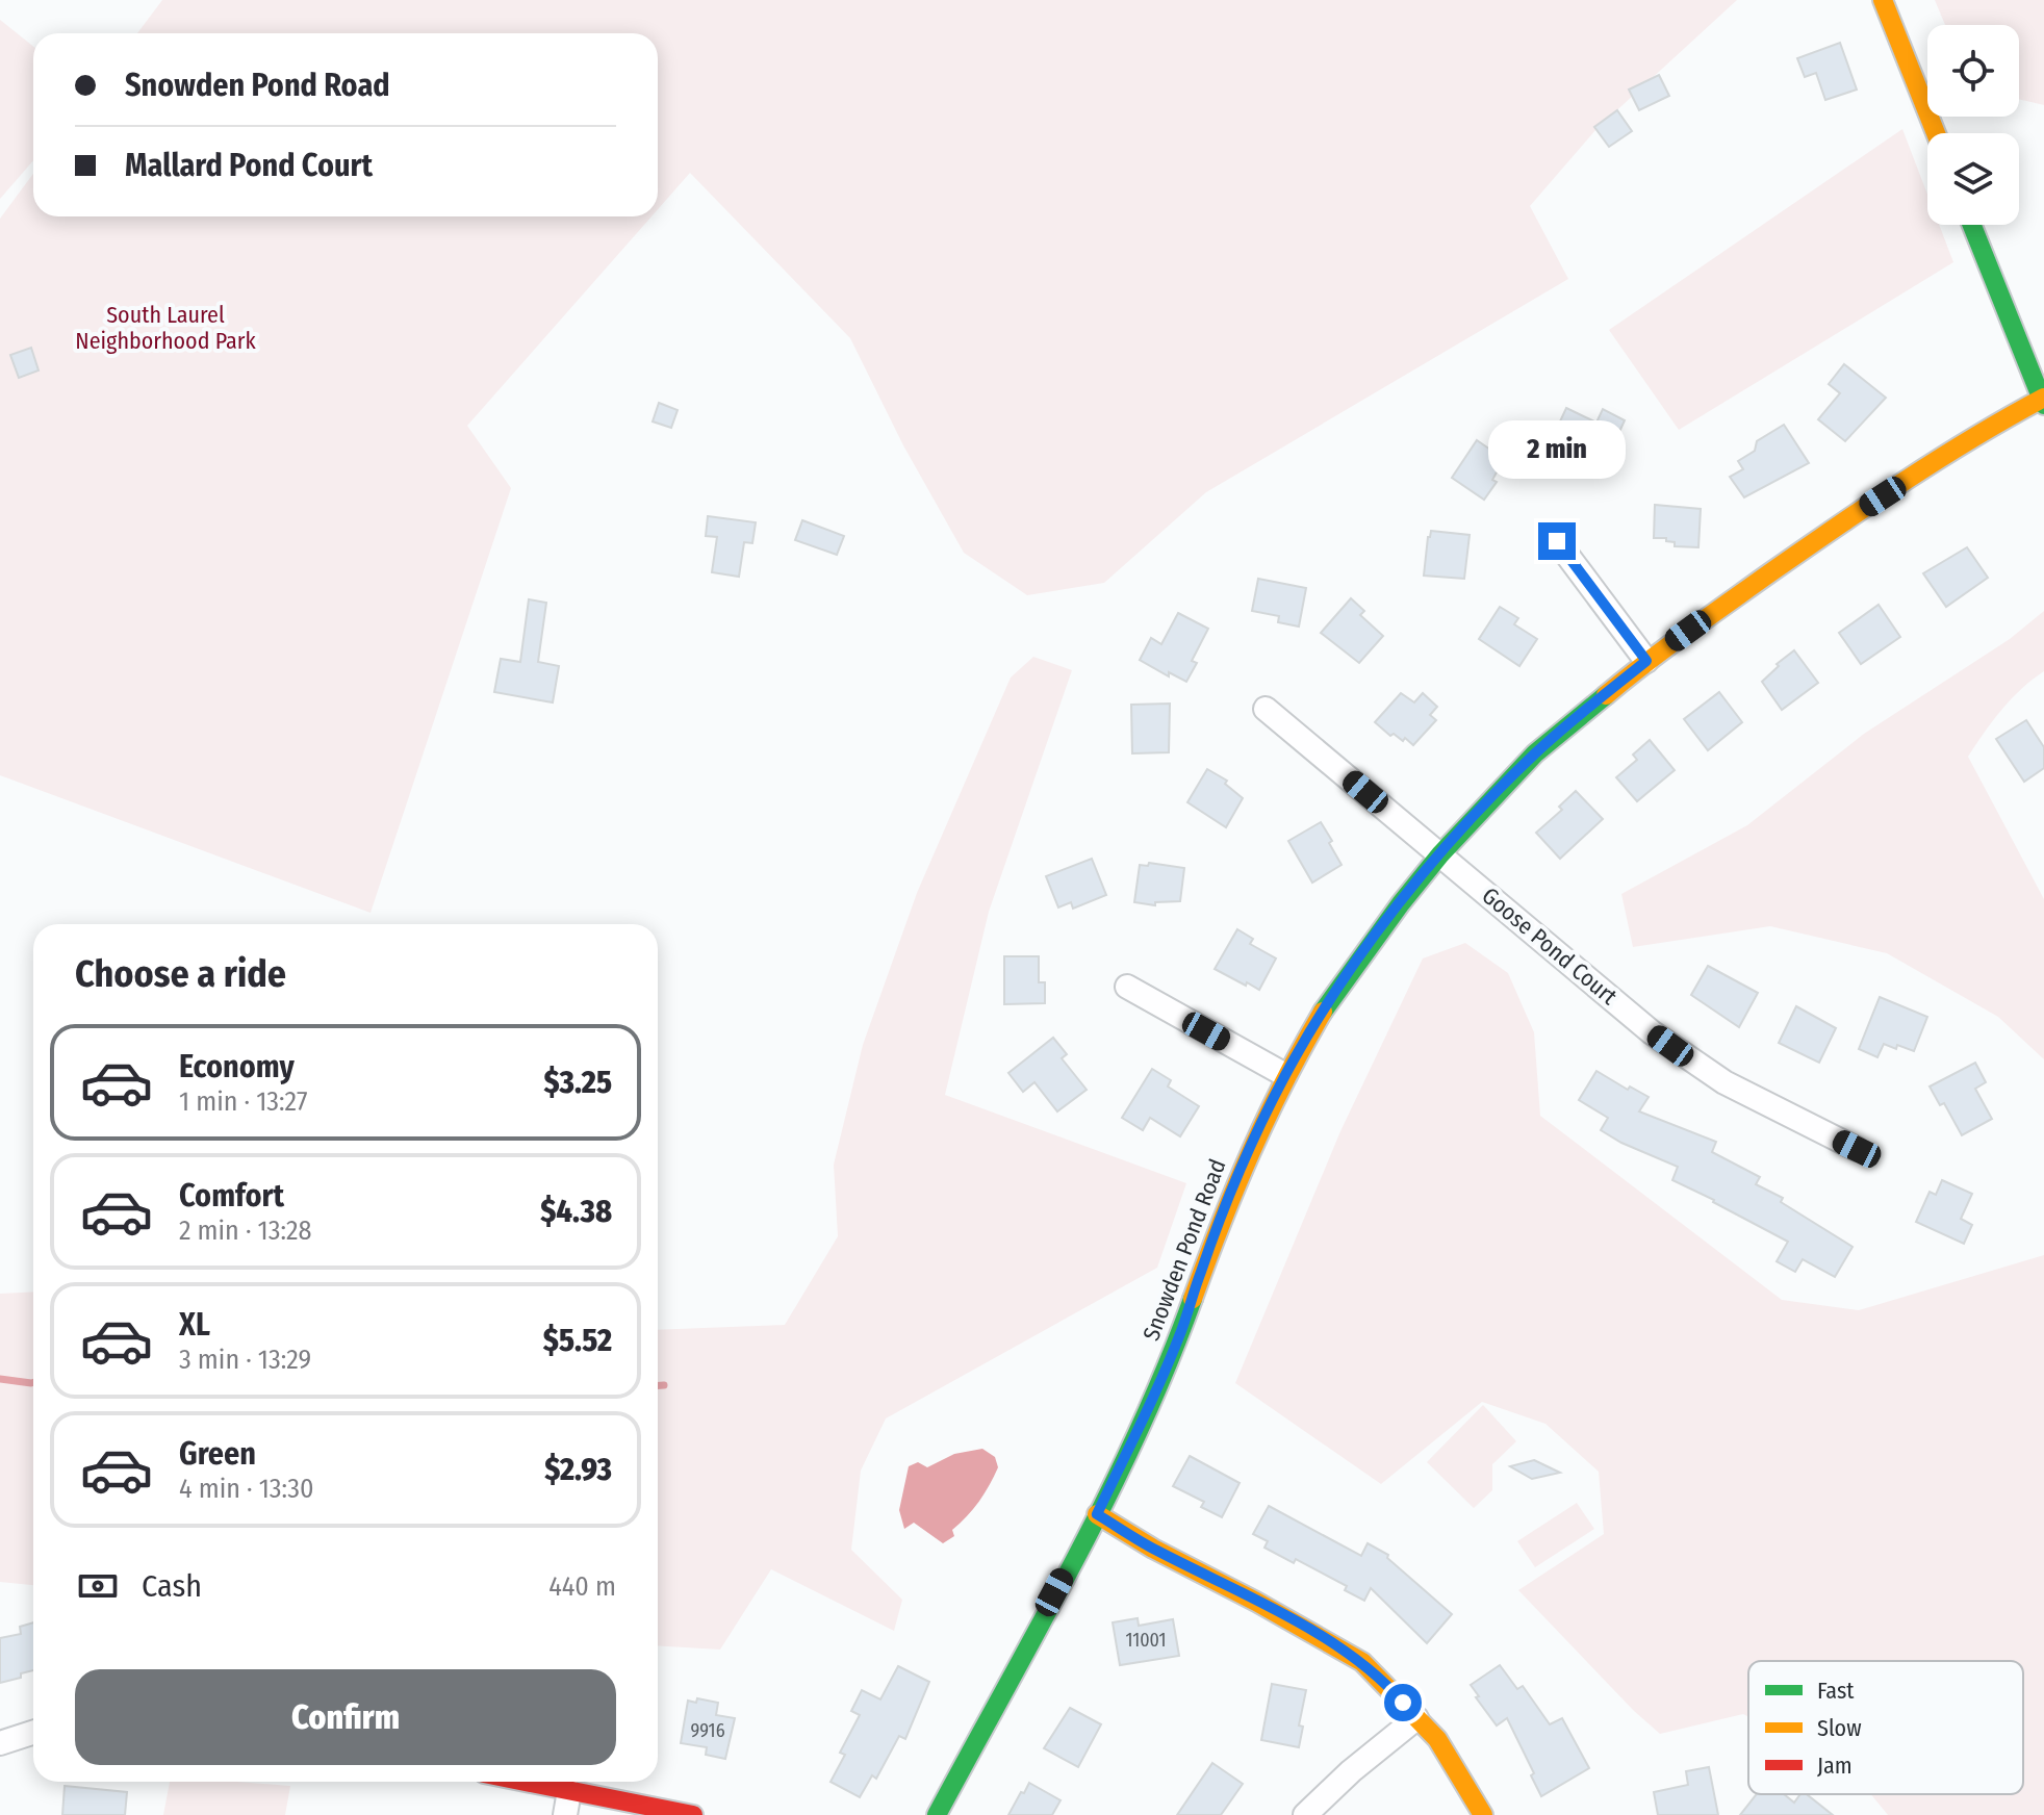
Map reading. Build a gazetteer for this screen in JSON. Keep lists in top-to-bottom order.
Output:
{
  "streets": {
    "street": ["Goose Pond Court", "Snowden Pond Road"]
  },
  "crossings": [
    ["Goose Pond Court", "Snowden Pond Road"]
  ],
  "parks": ["South Laurel Neighborhood Park"],
  "house_numbers": ["11001", "9916"],
  "legend": ["Fast", "Slow", "Jam"],
  "page": {
    "banner": ["Snowden Pond Road", "Mallard Pond Court"],
    "bubble": "2 min",
    "heading": "Choose a ride",
    "list": [
      {
        "name": "Economy",
        "note": "1 min · 13:27",
        "value": "$3.25"
      },
      {
        "name": "Comfort",
        "note": "2 min · 13:28",
        "value": "$4.38"
      },
      {
        "name": "XL",
        "note": "3 min · 13:29",
        "value": "$5.52"
      },
      {
        "name": "Green",
        "note": "4 min · 13:30",
        "value": "$2.93"
      }
    ],
    "pay": ["Cash", "440 m"],
    "buttons": "Confirm"
  }
}
